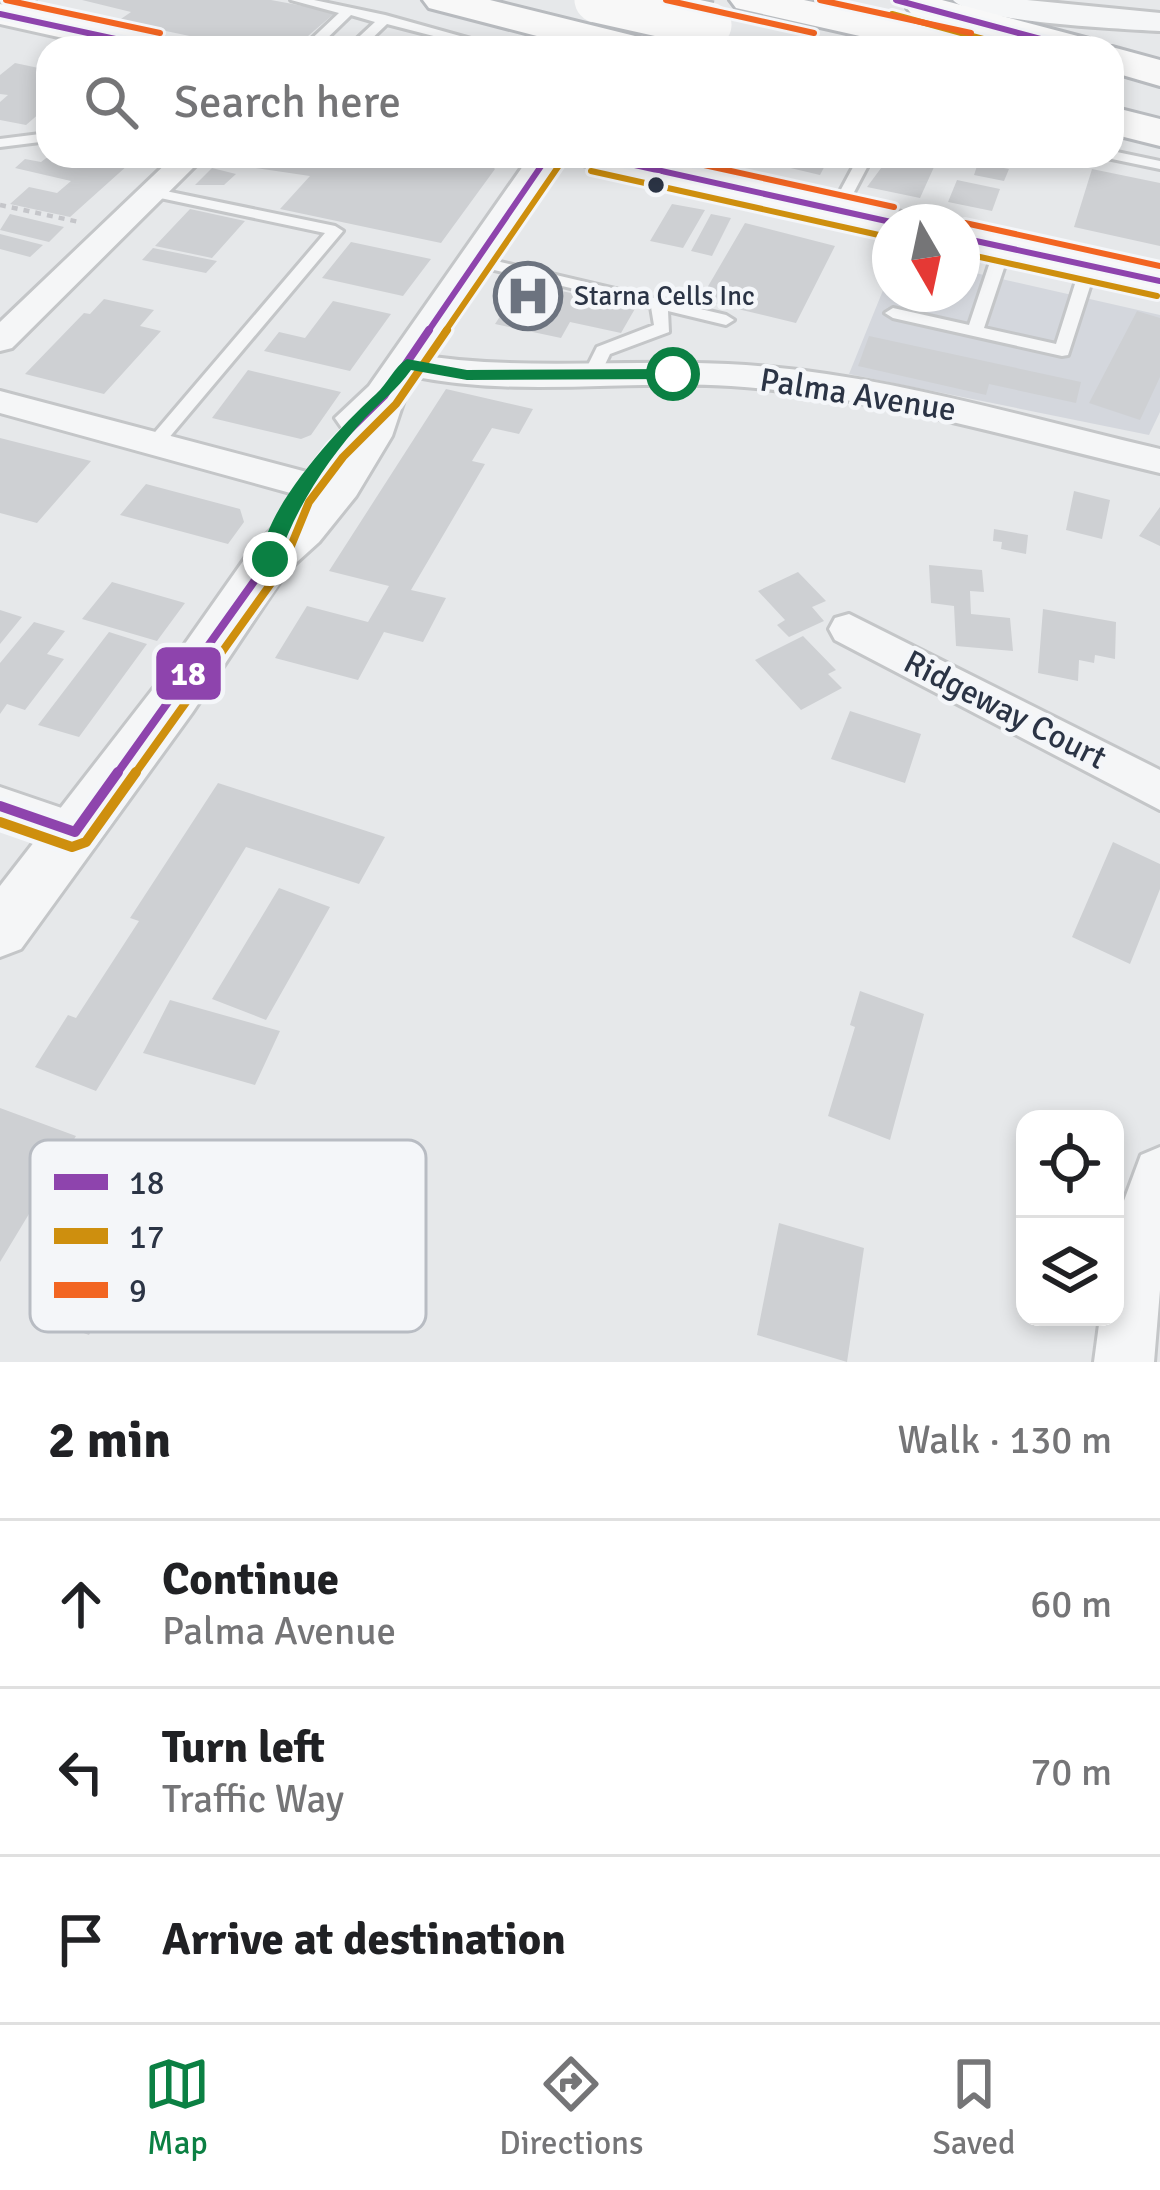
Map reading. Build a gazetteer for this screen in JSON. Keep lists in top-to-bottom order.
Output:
{
  "streets": {
    "street": ["Palma Avenue", "Ridgeway Court"]
  },
  "places": {
    "hospital": ["Starna Cells Inc"]
  },
  "lines": ["transit line 18", "transit line 9", "transit line 17"],
  "legend": ["18", "17", "9"],
  "north": "bottom",
  "page": {
    "search": "Search here",
    "heading": ["2 min", "Walk · 130 m"],
    "list": [
      ["Continue", "Palma Avenue", "60 m"],
      ["Turn left", "Traffic Way", "70 m"],
      "Arrive at destination"
    ],
    "nav": ["Map", "Directions", "Saved"]
  }
}
